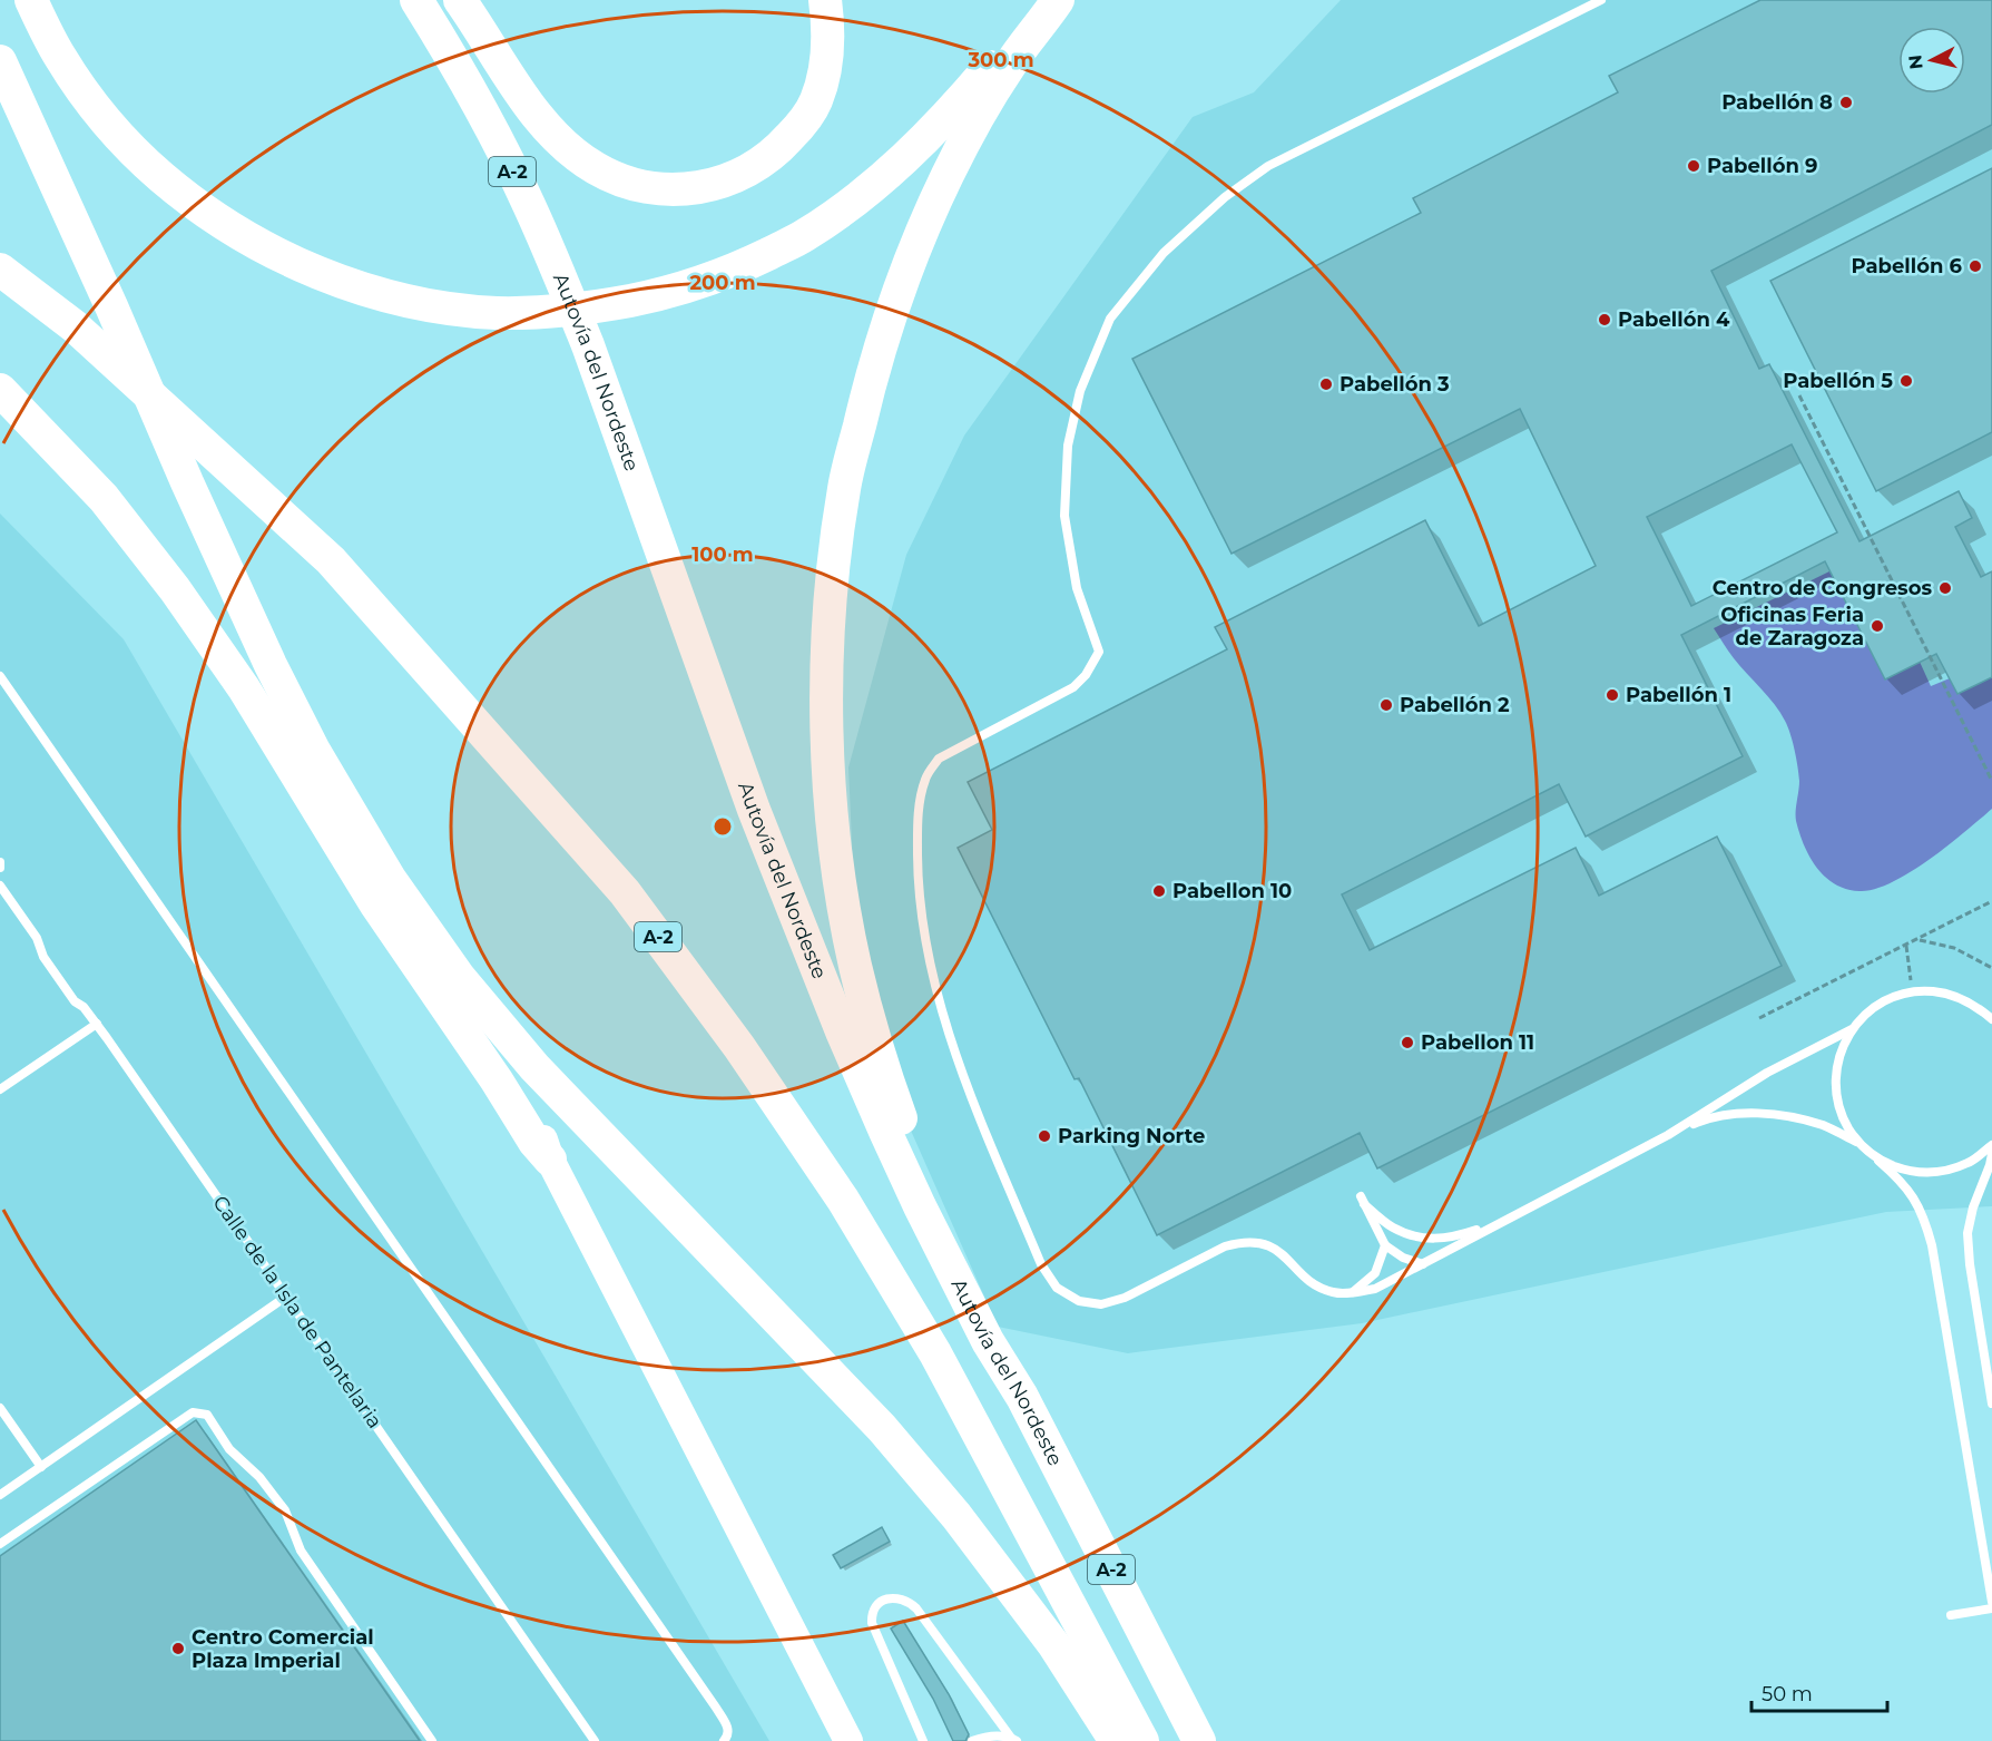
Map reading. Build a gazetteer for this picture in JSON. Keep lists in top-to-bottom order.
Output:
{
  "streets": {
    "highway": ["A-2", "Autovía del Nordeste"],
    "lane": ["Calle de la Isla de Pantelaria"]
  },
  "places": [
    "Pabellón 8",
    "Pabellón 9",
    "Pabellón 6",
    "Pabellón 4",
    "Pabellón 5",
    "Pabellón 3",
    "Centro de Congresos",
    "Oficinas Feria de Zaragoza",
    "Pabellón 1",
    "Pabellón 2",
    "Pabellon 10",
    "Pabellon 11",
    "Parking Norte",
    "Centro Comercial Plaza Imperial"
  ],
  "scale_bar": "50 m",
  "north": "left",
  "rings": ["300 m", "200 m", "100 m"]
}
